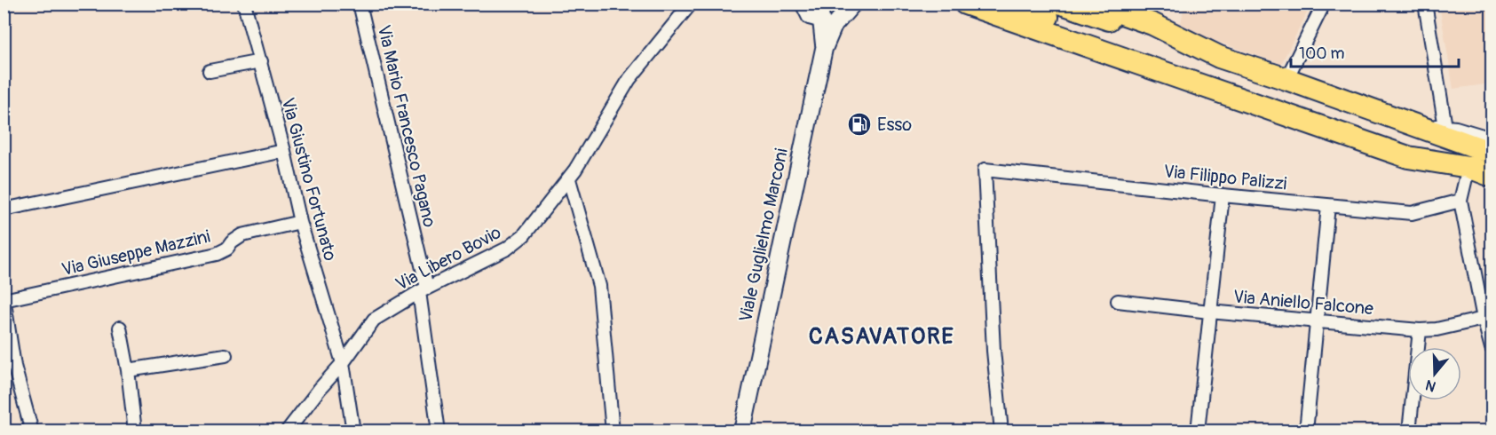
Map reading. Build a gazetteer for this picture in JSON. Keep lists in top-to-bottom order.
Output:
{
  "streets": {
    "street": [
      "Via Mario Francesco Pagano",
      "Via Filippo Palizzi",
      "Via Giustino Fortunato",
      "Viale Guglielmo Marconi",
      "Via Giuseppe Mazzini",
      "Via Libero Bovio",
      "Via Aniello Falcone"
    ]
  },
  "crossings": [
    ["Via Mario Francesco Pagano", "Via Libero Bovio"],
    ["Via Giustino Fortunato", "Via Giuseppe Mazzini"],
    ["Via Giustino Fortunato", "Via Libero Bovio"]
  ],
  "districts": ["CASAVATORE"],
  "places": {
    "fuel station": ["Esso"]
  },
  "scale_bar": "100 m",
  "north": "bottom"
}
